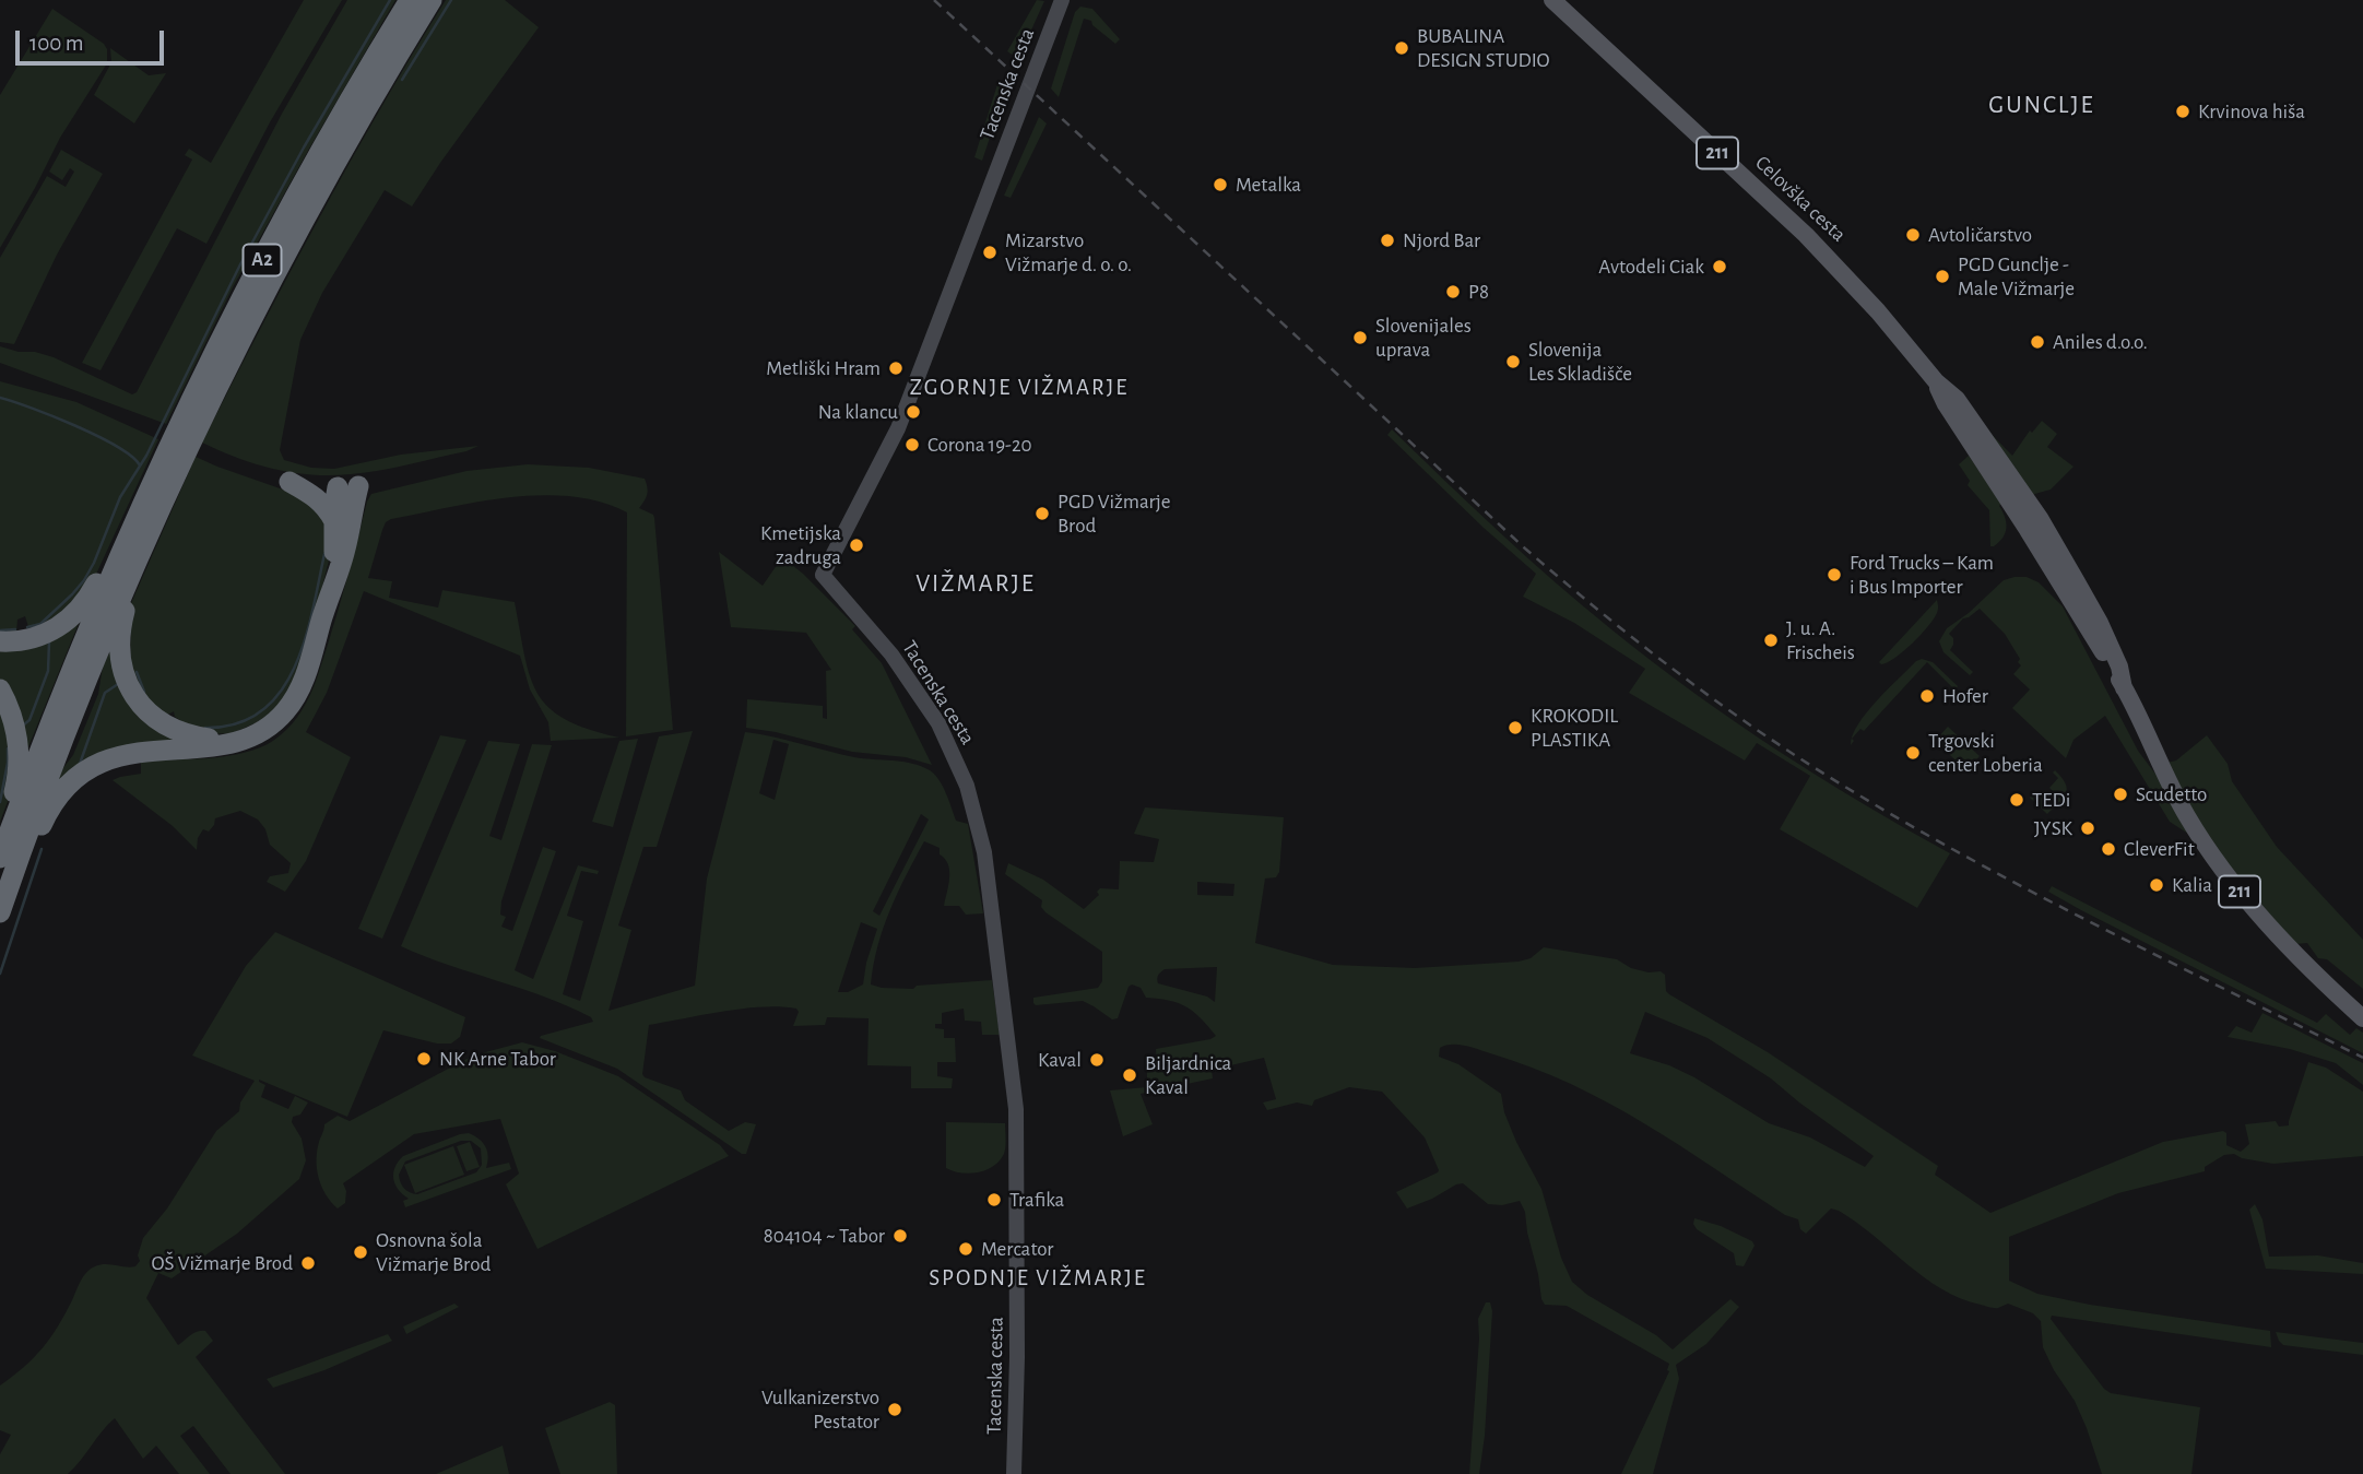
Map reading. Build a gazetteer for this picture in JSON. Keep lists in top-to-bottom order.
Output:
{
  "streets": {
    "highway": ["A2"],
    "main road": ["Tacenska cesta", "211", "Celovška cesta"]
  },
  "districts": [
    "GUNCLJE",
    "ZGORNJE VIŽMARJE",
    "VIŽMARJE",
    "SPODNJE VIŽMARJE"
  ],
  "places": [
    "BUBALINA DESIGN STUDIO",
    "Krvinova hiša",
    "Metalka",
    "Avtoličarstvo",
    "Njord Bar",
    "Mizarstvo Vižmarje d. o. o.",
    "Avtodeli Ciak",
    "PGD Gunclje - Male Vižmarje",
    "P8",
    "Slovenijales uprava",
    "Aniles d.o.o.",
    "Slovenija Les Skladišče",
    "Metliški Hram",
    "Na klancu",
    "Corona 19-20",
    "PGD Vižmarje Brod",
    "Kmetijska zadruga",
    "Ford Trucks – Kam i Bus Importer",
    "J. u. A. Frischeis",
    "Hofer",
    "KROKODIL PLASTIKA",
    "Trgovski center Loberia",
    "Scudetto",
    "TEDi",
    "JYSK",
    "CleverFit",
    "Kalia",
    "NK Arne Tabor",
    "Kaval",
    "Biljardnica Kaval",
    "Trafika",
    "804104 ~ Tabor",
    "Mercator",
    "Osnovna šola Vižmarje Brod",
    "OŠ Vižmarje Brod",
    "Vulkanizerstvo Pestator"
  ],
  "scale_bar": "100 m"
}
